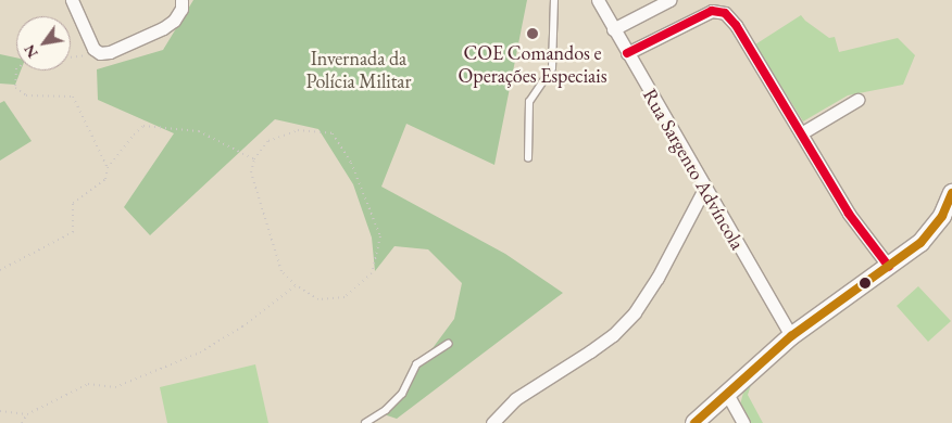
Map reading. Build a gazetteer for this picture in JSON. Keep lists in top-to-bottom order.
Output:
{
  "streets": {
    "street": ["Rua Sargento Advíncola"]
  },
  "parks": ["Invernada da Polícia Militar"],
  "places": ["COE Comandos e Operações Especiais"],
  "north": "bottom left"
}
